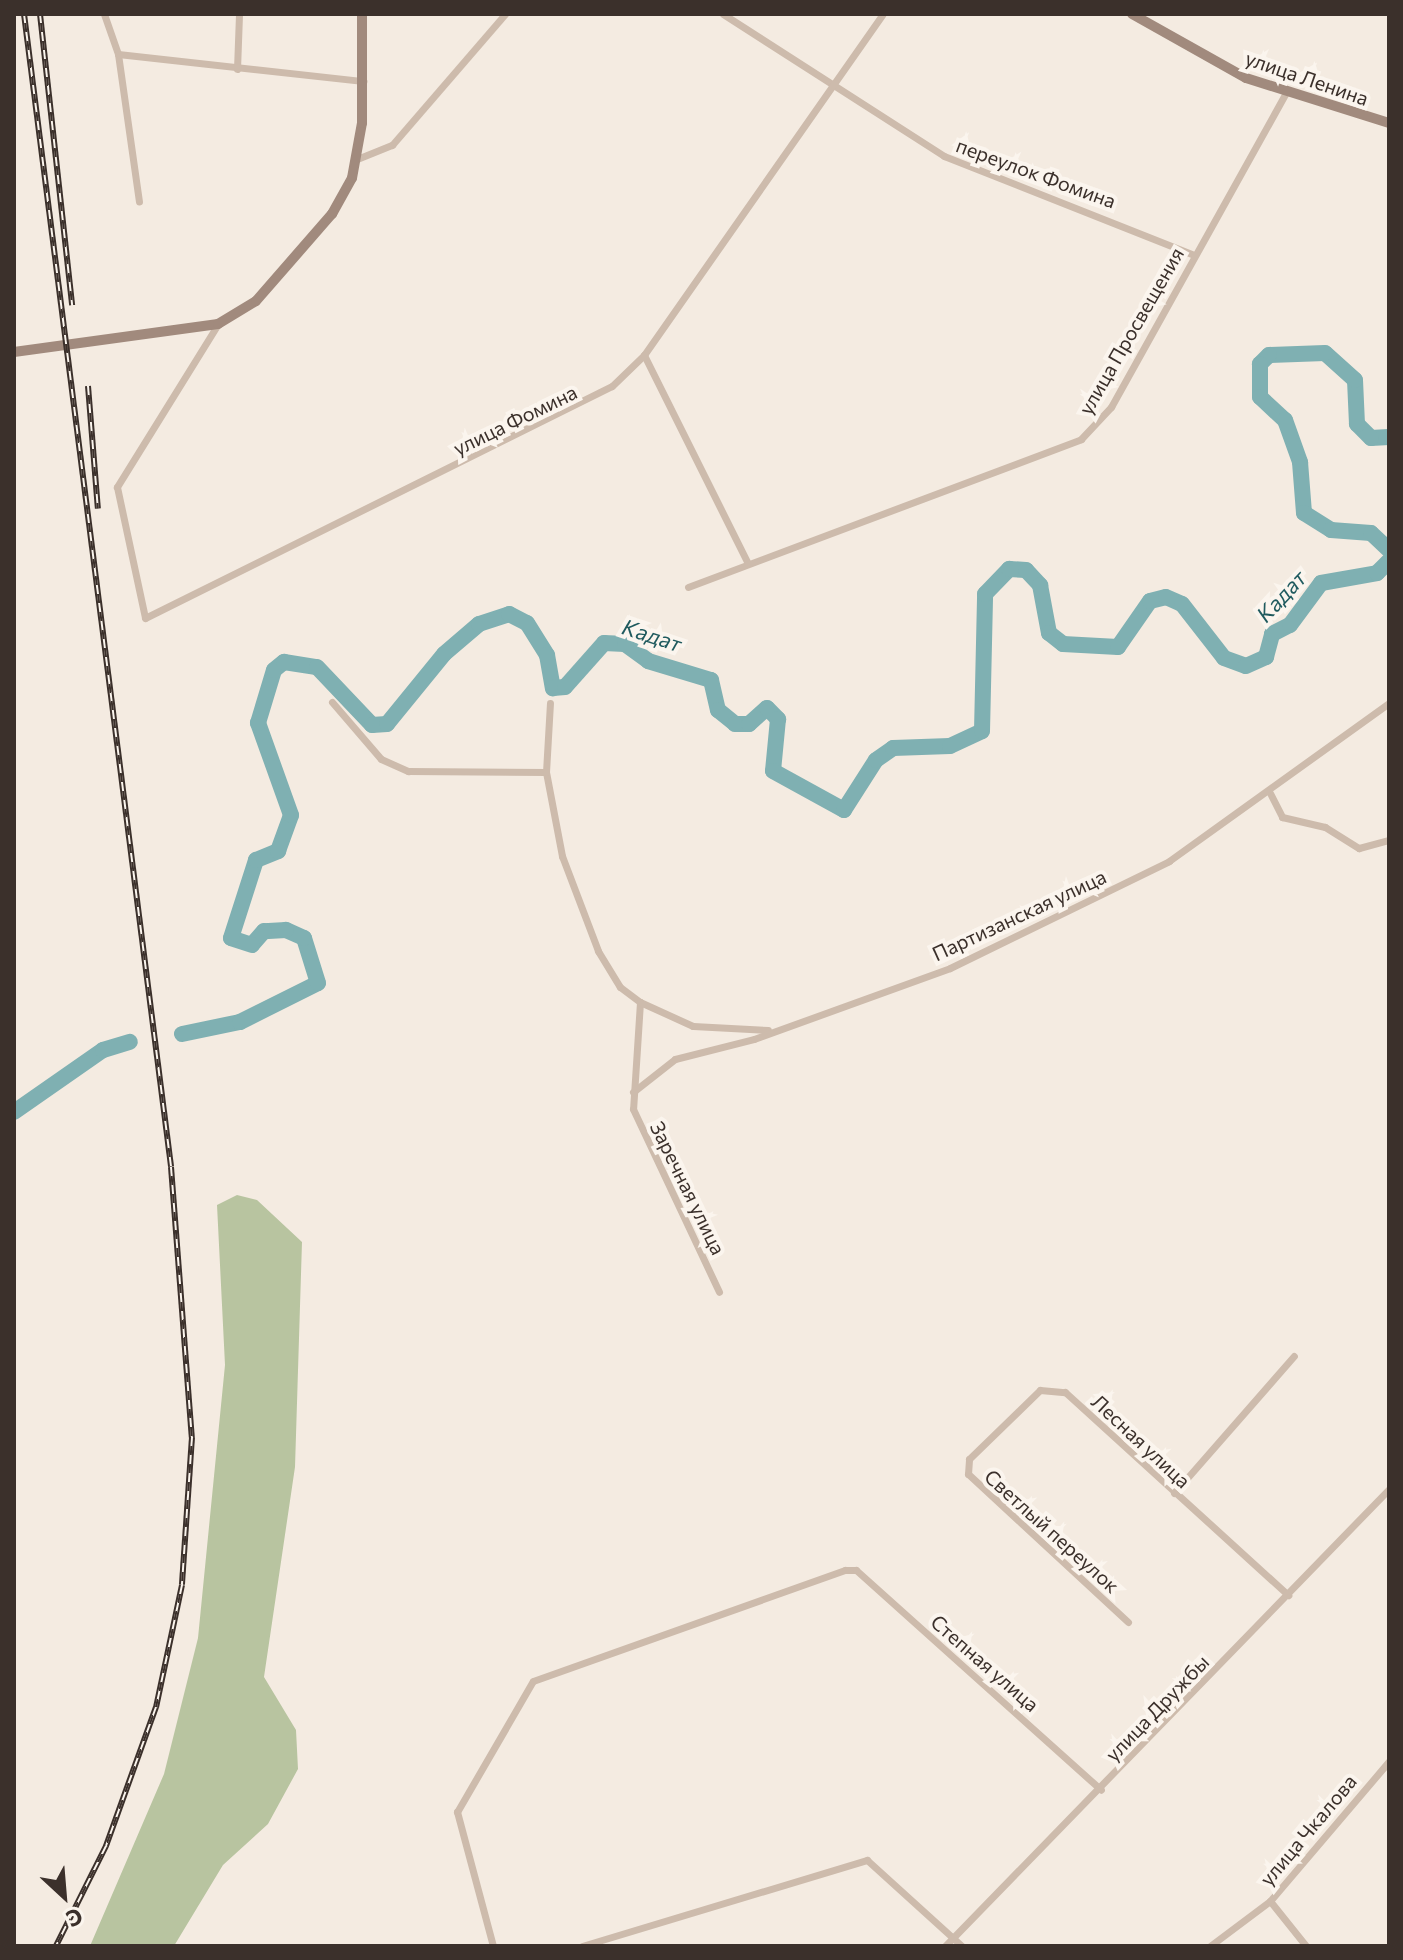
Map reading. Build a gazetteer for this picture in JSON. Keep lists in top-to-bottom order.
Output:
{
  "streets": {
    "street": [
      "улица Ленина",
      "переулок Фомина",
      "улица Просвещения",
      "улица Фомина",
      "Партизанская улица",
      "Заречная улица",
      "Лесная улица",
      "Светлый переулок",
      "Степная улица",
      "улица Дружбы",
      "улица Чкалова"
    ]
  },
  "crossings": [
    ["улица Ленина", "улица Просвещения"],
    ["переулок Фомина", "улица Просвещения"],
    ["переулок Фомина", "улица Фомина"],
    ["Партизанская улица", "Заречная улица"],
    ["Лесная улица", "Светлый переулок"],
    ["Лесная улица", "улица Дружбы"],
    ["Степная улица", "улица Дружбы"]
  ],
  "water": ["Кадат"],
  "north": "bottom right"
}
